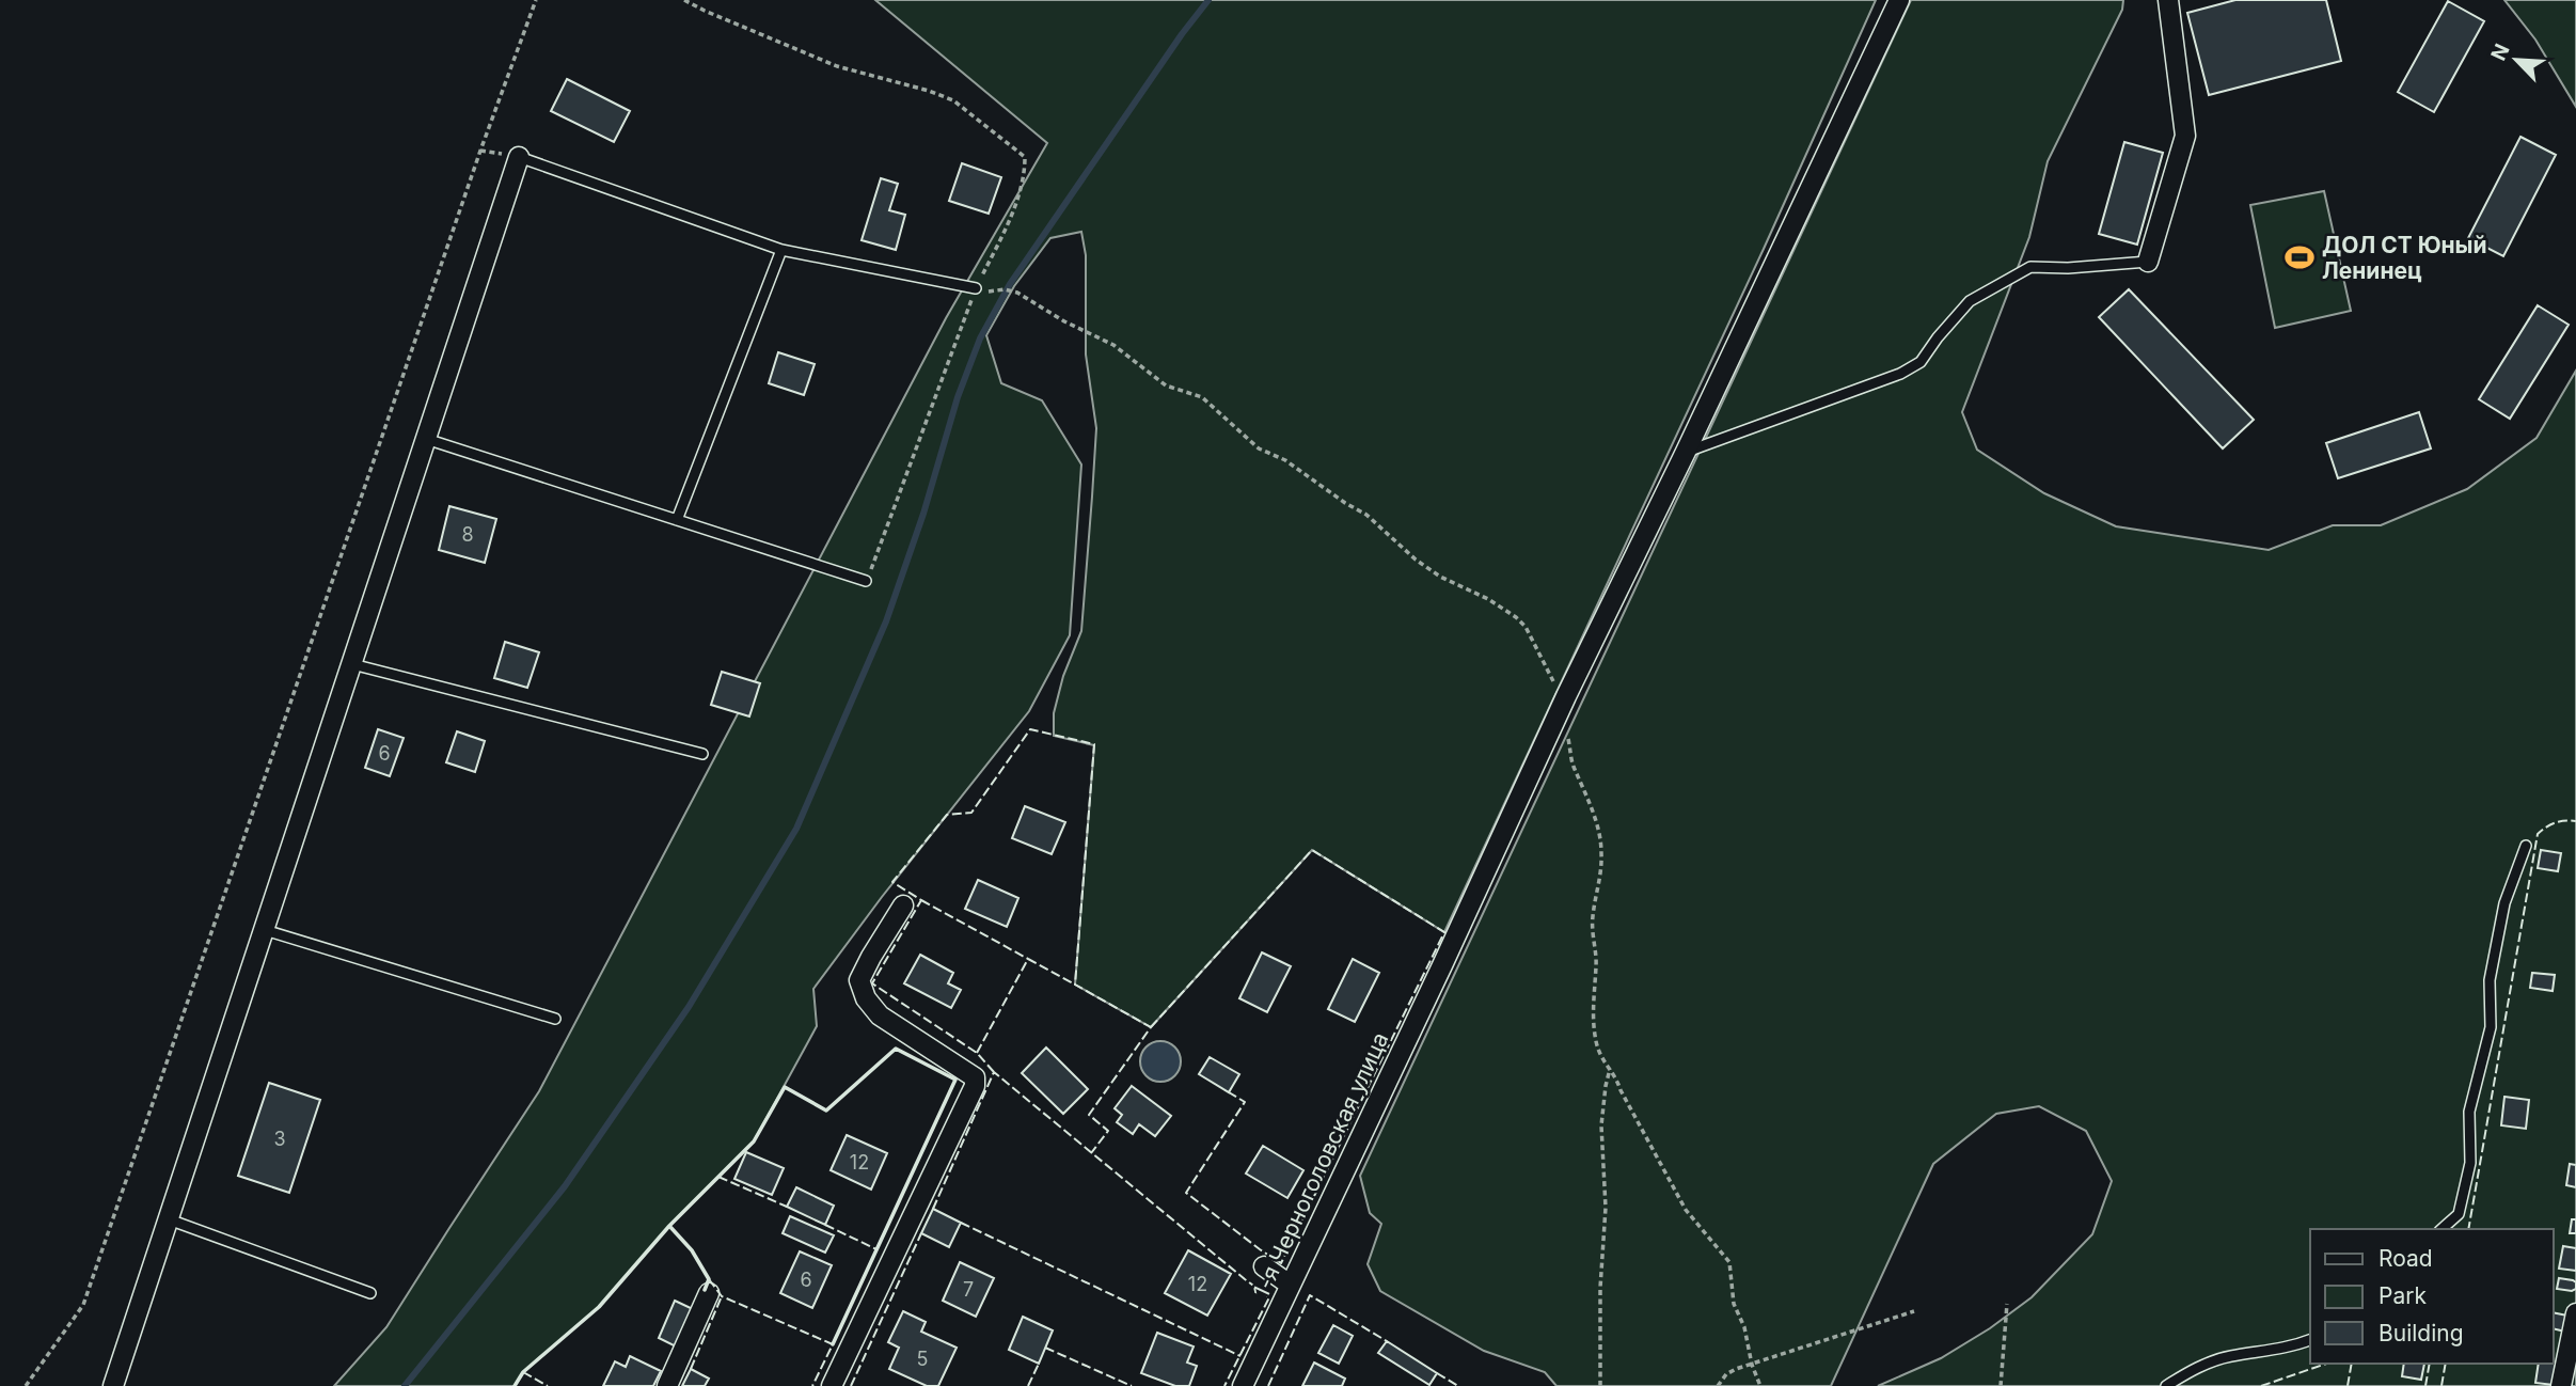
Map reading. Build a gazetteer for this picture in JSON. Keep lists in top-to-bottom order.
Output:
{
  "streets": {
    "street": ["1-я Черноголовская улица"]
  },
  "places": {
    "sports": ["ДОЛ СТ Юный Ленинец"]
  },
  "house_numbers": [
    "8",
    "6",
    "3",
    "12",
    "6",
    "12",
    "7",
    "5"
  ],
  "legend": ["Road", "Park", "Building"],
  "north": "top left"
}
